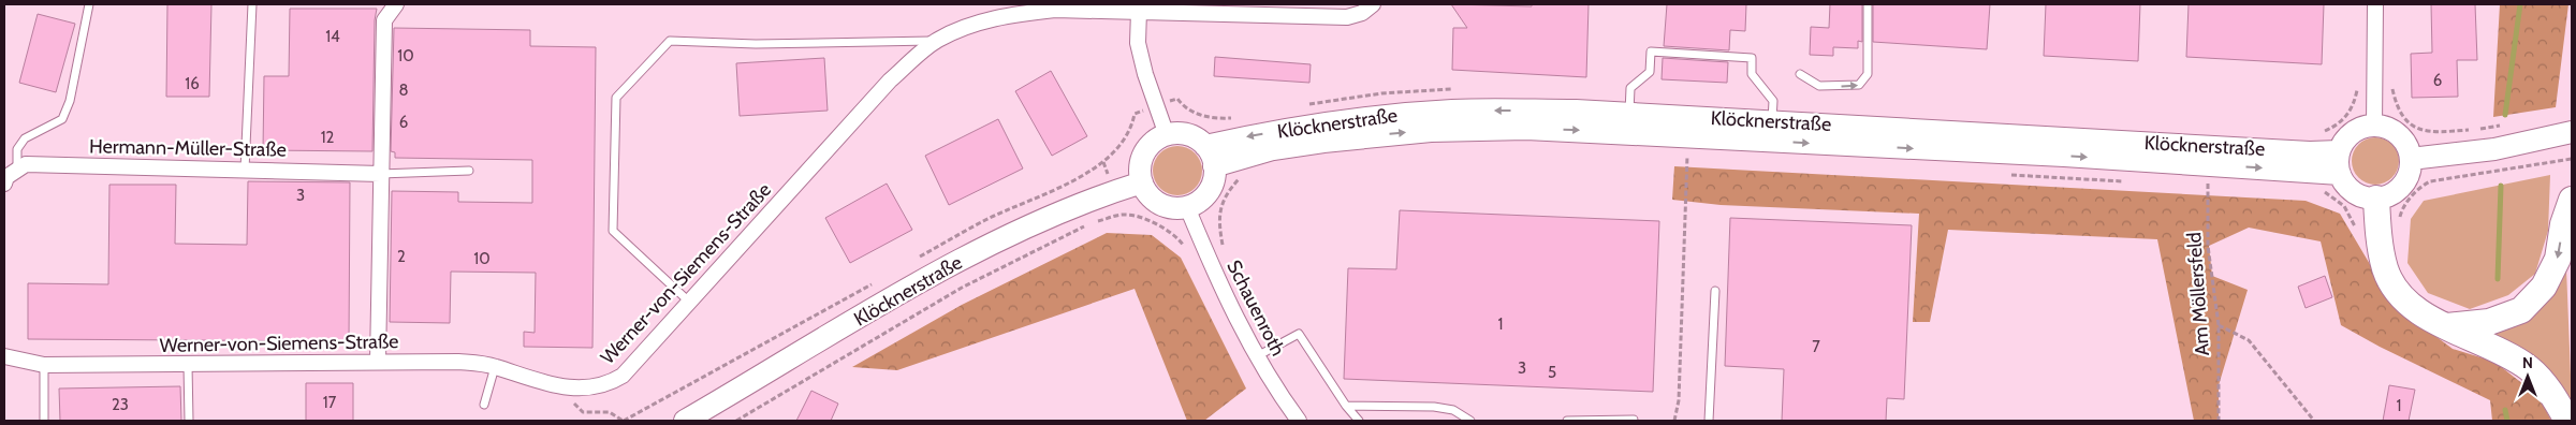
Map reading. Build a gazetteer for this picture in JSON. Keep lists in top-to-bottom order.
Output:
{
  "streets": {
    "main road": ["Klöcknerstraße"],
    "street": ["Hermann-Müller-Straße", "Werner-von-Siemens-Straße", "Schauenroth"],
    "path": ["Am Möllersfeld"]
  },
  "crossings": [
    ["Klöcknerstraße", "Am Möllersfeld"],
    ["Klöcknerstraße", "Schauenroth"]
  ],
  "house_numbers": [
    "14",
    "10",
    "6",
    "16",
    "8",
    "6",
    "12",
    "3",
    "2",
    "10",
    "1",
    "7",
    "3",
    "5",
    "17",
    "23",
    "1"
  ],
  "north": "top"
}
